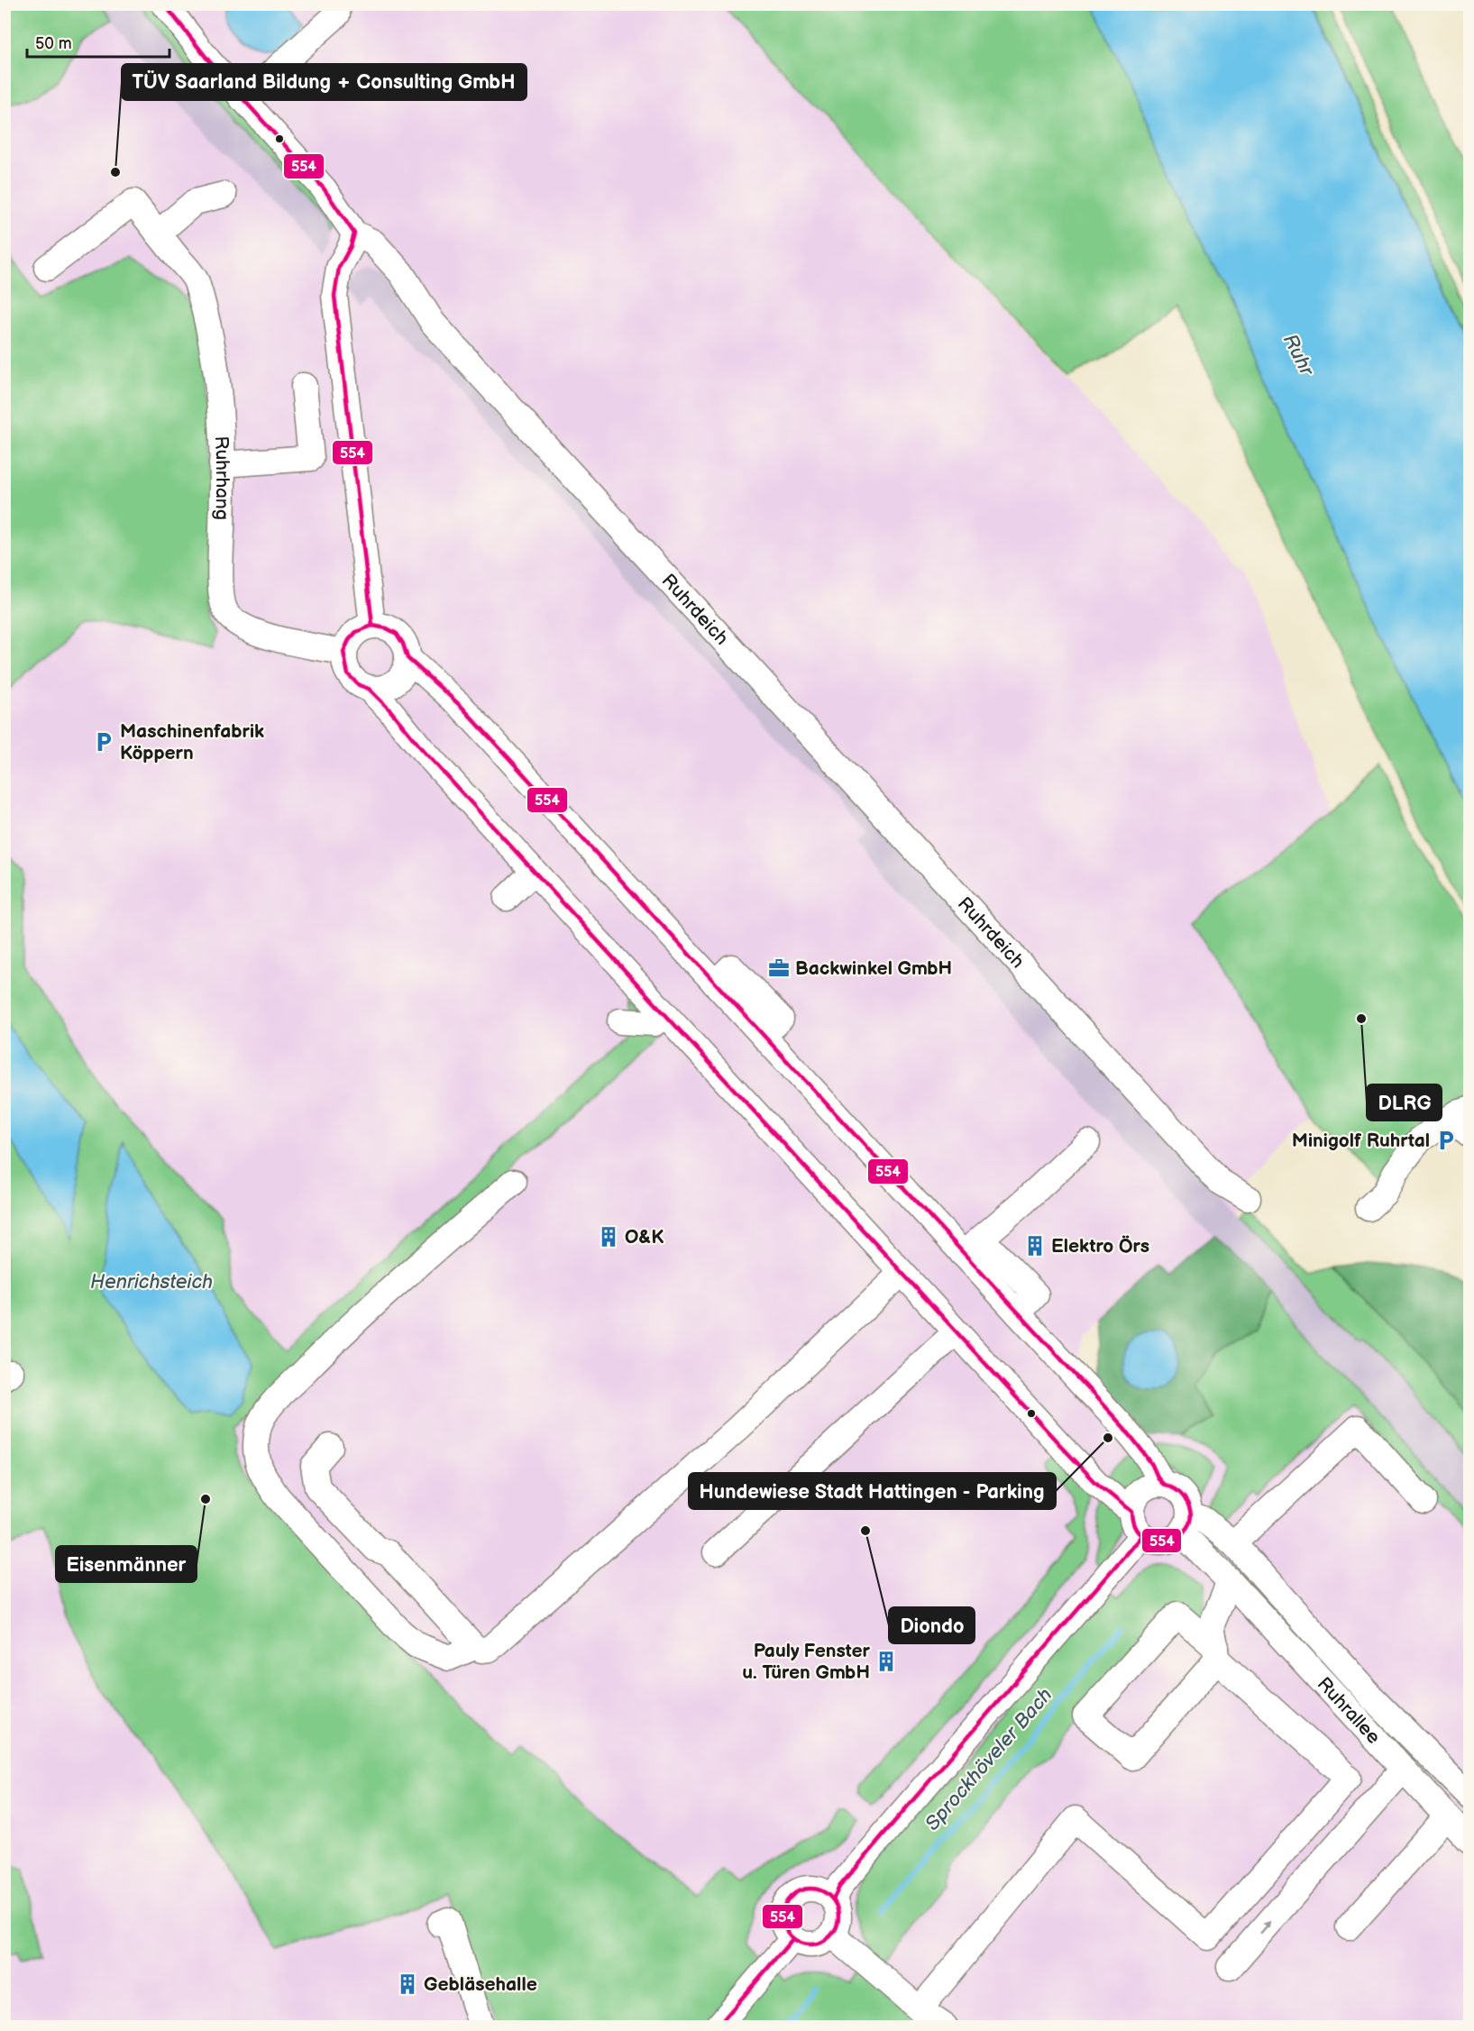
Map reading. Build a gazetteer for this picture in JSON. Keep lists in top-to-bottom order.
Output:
{
  "streets": {
    "street": ["Ruhrhang", "Ruhrdeich", "Ruhrallee"]
  },
  "crossings": [
    ["Ruhrhang", "Ruhrallee"]
  ],
  "water": ["Ruhr", "Henrichsteich", "Sprockhöveler Bach"],
  "places": {
    "other": [
      "TÜV Saarland Bildung + Consulting GmbH",
      "DLRG",
      "Hundewiese Stadt Hattingen - Parking",
      "Eisenmänner",
      "Diondo"
    ],
    "parking": ["Maschinenfabrik Köppern", "Minigolf Ruhrtal"],
    "office": ["Backwinkel GmbH"],
    "building": [
      "O&K",
      "Elektro Örs",
      "Pauly Fenster u. Türen GmbH",
      "Gebläsehalle"
    ]
  },
  "lines": ["transit line 554"],
  "scale_bar": "50 m"
}
